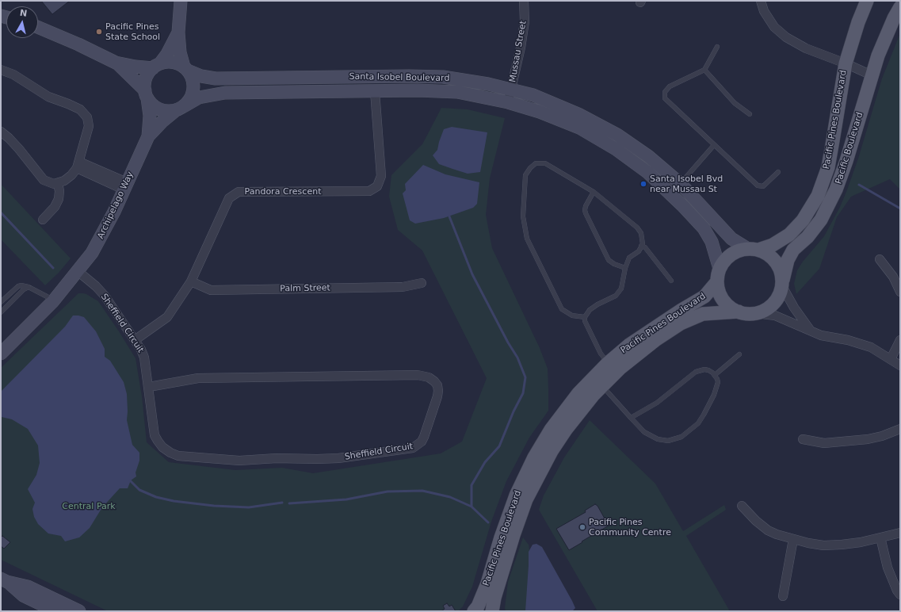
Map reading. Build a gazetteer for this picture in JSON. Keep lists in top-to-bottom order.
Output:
{
  "streets": {
    "main road": ["Pacific Pines Boulevard", "Pacific Boulevard"],
    "street": [
      "Mussau Street",
      "Santa Isobel Boulevard",
      "Pandora Crescent",
      "Archipelago Way",
      "Palm Street",
      "Sheffield Circuit"
    ]
  },
  "crossings": [
    ["Mussau Street", "Santa Isobel Boulevard"],
    ["Santa Isobel Boulevard", "Pacific Pines Boulevard"],
    ["Santa Isobel Boulevard", "Pacific Boulevard"],
    ["Santa Isobel Boulevard", "Pandora Crescent"],
    ["Santa Isobel Boulevard", "Archipelago Way"],
    ["Pacific Pines Boulevard", "Pacific Boulevard"],
    ["Pandora Crescent", "Palm Street"],
    ["Pandora Crescent", "Sheffield Circuit"],
    ["Archipelago Way", "Sheffield Circuit"]
  ],
  "parks": ["Central Park"],
  "places": ["Pacific Pines State School", "Santa Isobel Bvd near Mussau St", "Pacific Pines Community Centre"],
  "north": "top"
}
